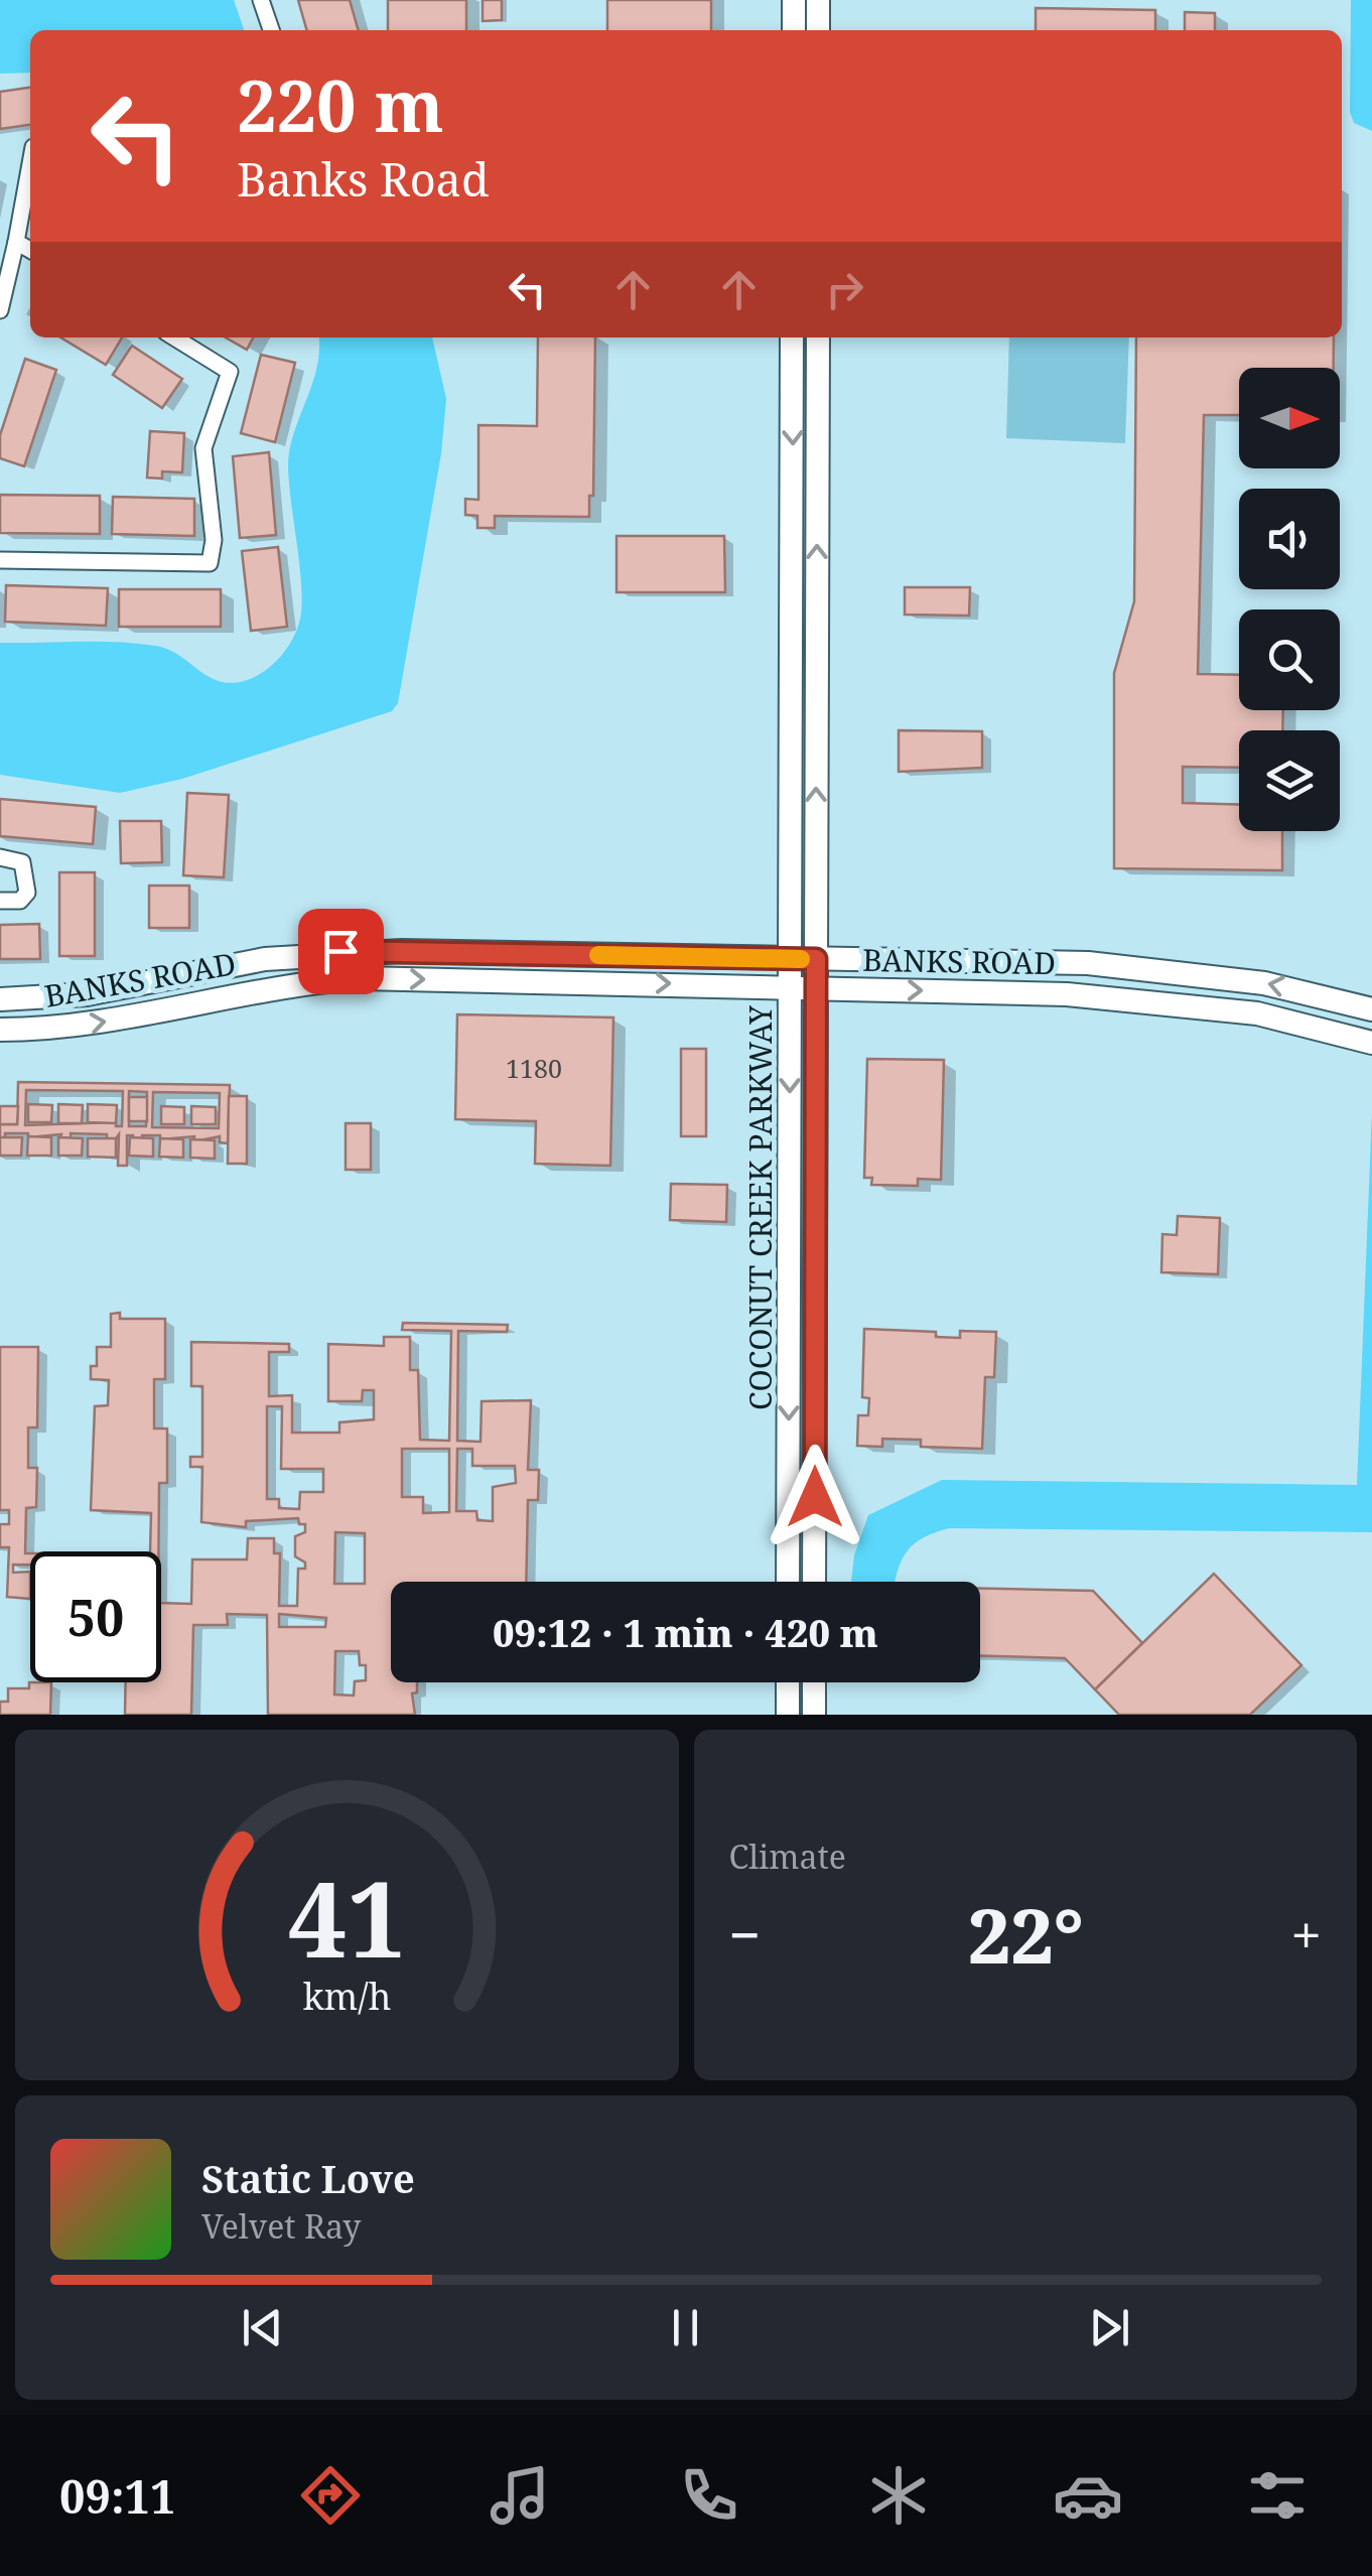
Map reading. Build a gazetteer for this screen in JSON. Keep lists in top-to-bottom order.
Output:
{
  "streets": {
    "street": ["BANKS ROAD", "COCONUT CREEK PARKWAY"]
  },
  "crossings": [
    ["BANKS ROAD", "COCONUT CREEK PARKWAY"]
  ],
  "house_numbers": ["1180"],
  "north": "right",
  "page": {
    "turn": ["220 m", "Banks Road"],
    "limit": "50",
    "trip": "09:12 · 1 min · 420 m",
    "tile": "Climate",
    "heat": ["−", "22°", "+"],
    "song": ["Static Love", "Velvet Ray"],
    "tabs": "09:11",
    "gauge": ["41", "km/h"]
  }
}
